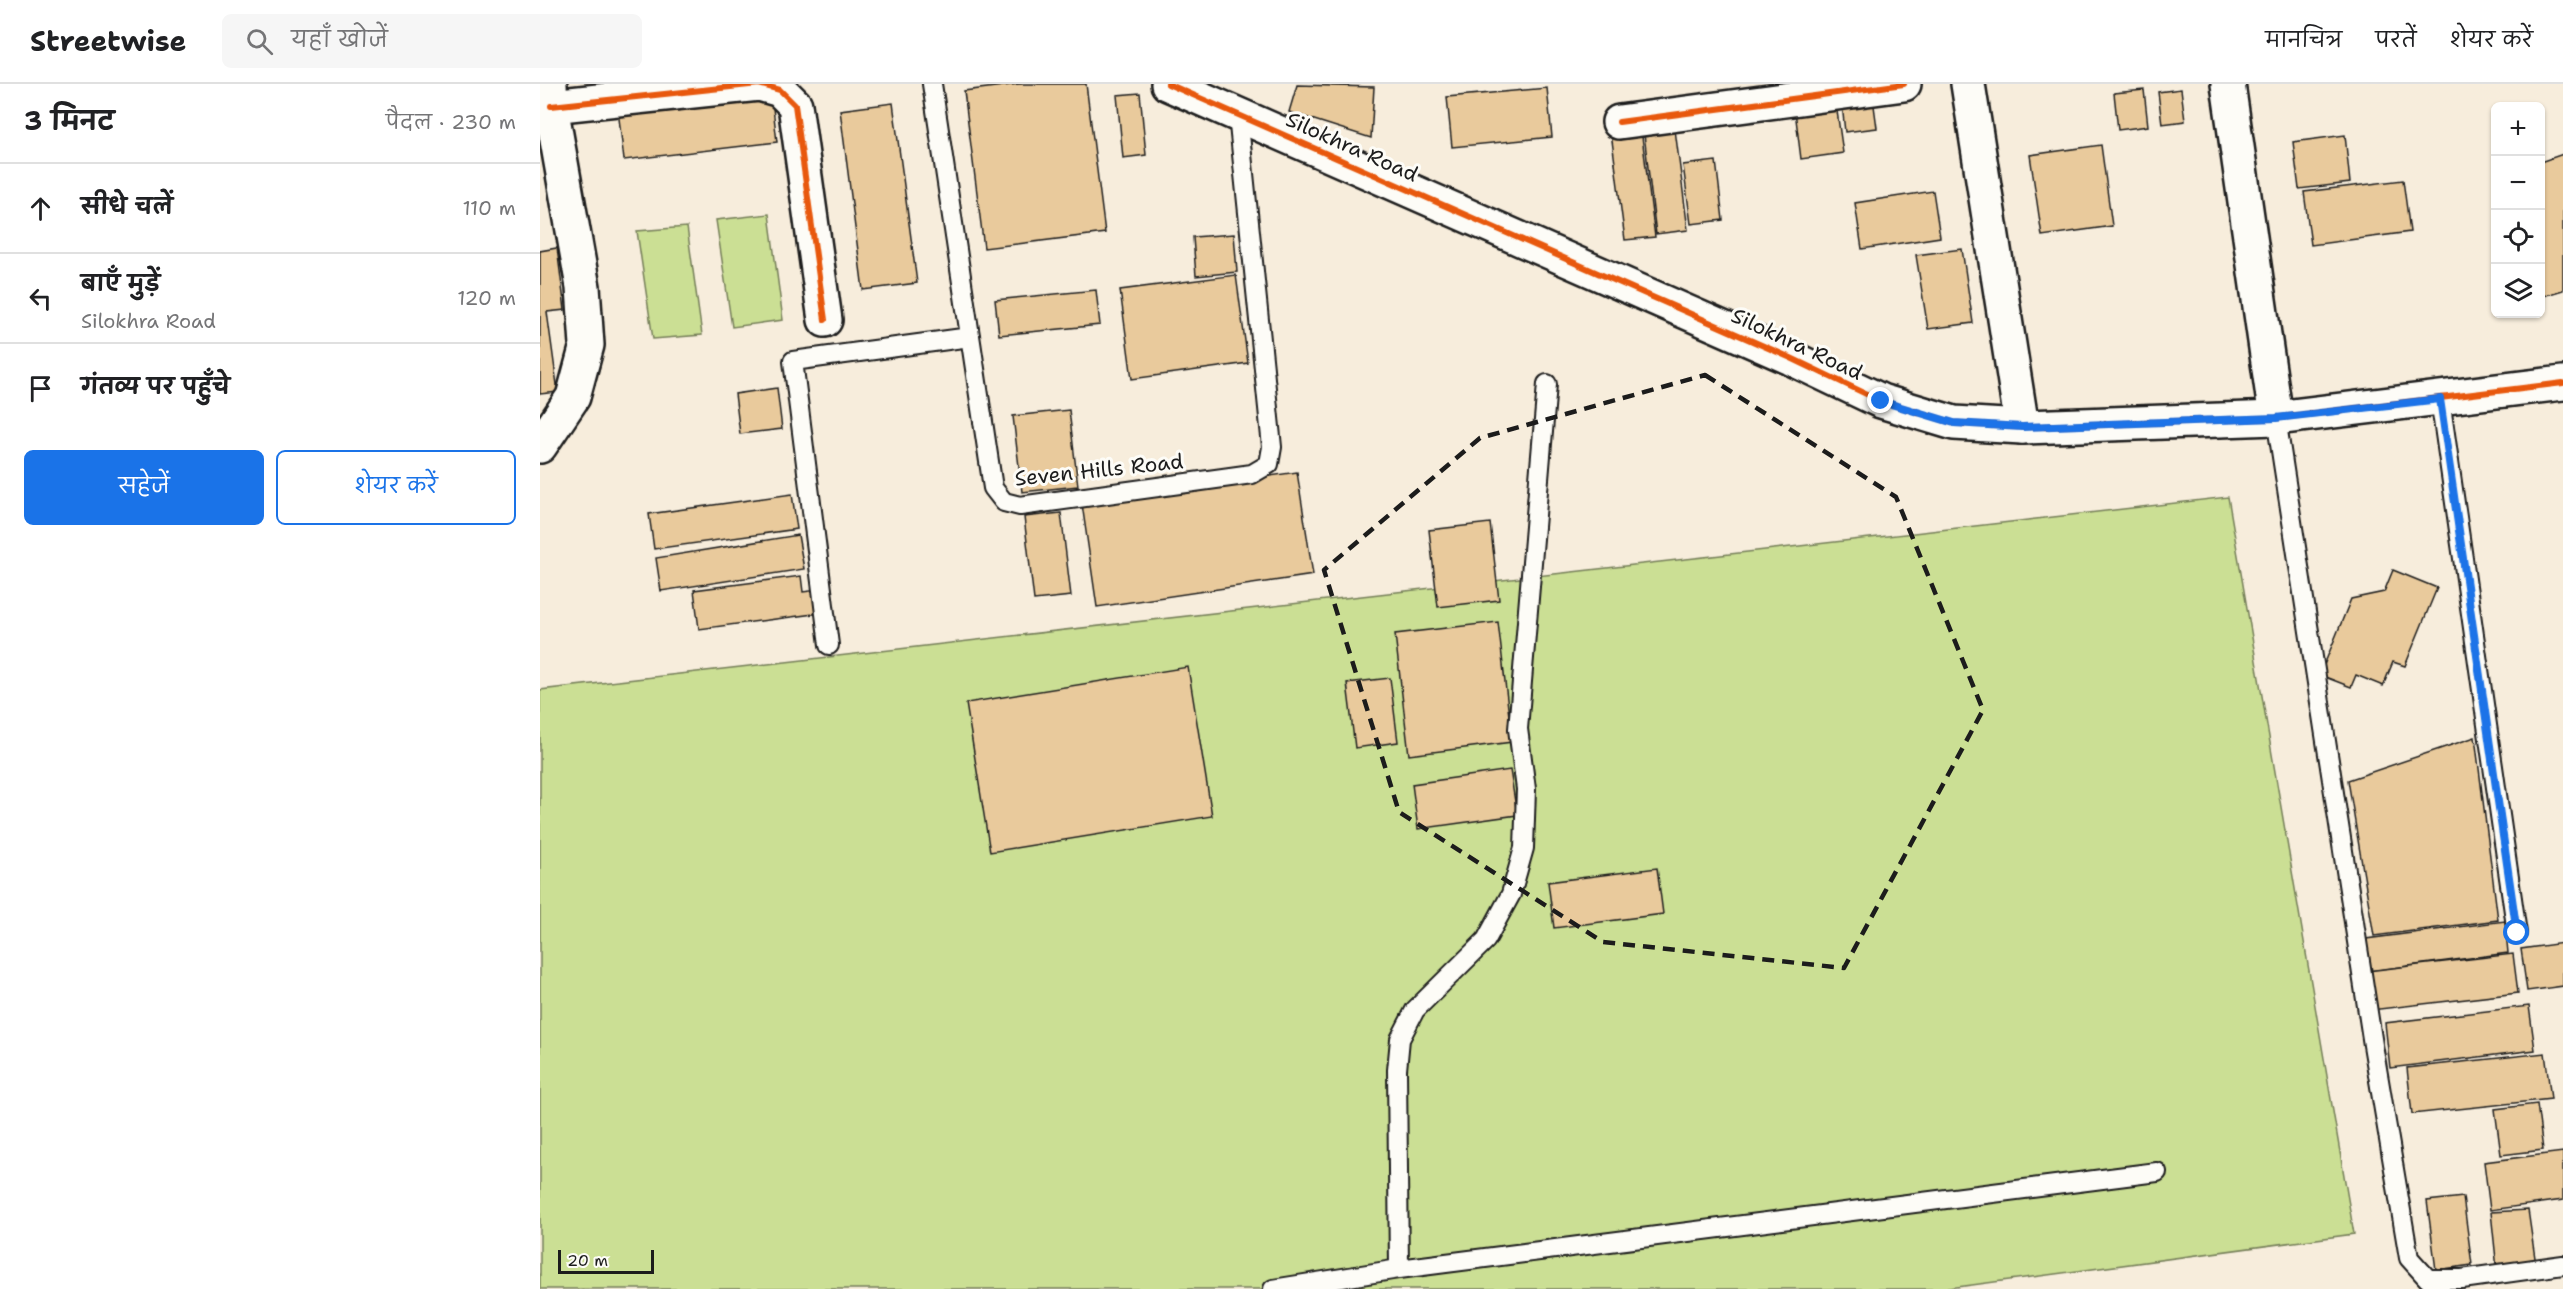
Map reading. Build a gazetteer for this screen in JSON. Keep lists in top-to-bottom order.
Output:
{
  "streets": {
    "street": ["Silokhra Road"],
    "lane": ["Seven Hills Road"]
  },
  "crossings": [
    ["Silokhra Road", "Seven Hills Road"]
  ],
  "scale_bar": "20 m",
  "page": {
    "header": "Streetwise",
    "search": "यहाँ खोजें",
    "nav": ["मानचित्र", "परतें", "शेयर करें"],
    "heading": ["3 मिनट", "पैदल · 230 m"],
    "map_buttons": ["+", "−"],
    "list": [
      ["सीधे चलें", "110 m"],
      ["बाएँ मुड़ें", "Silokhra Road", "120 m"],
      "गंतव्य पर पहुँचे"
    ],
    "buttons": ["सहेजें", "शेयर करें"],
    "scale": "20 m"
  }
}
